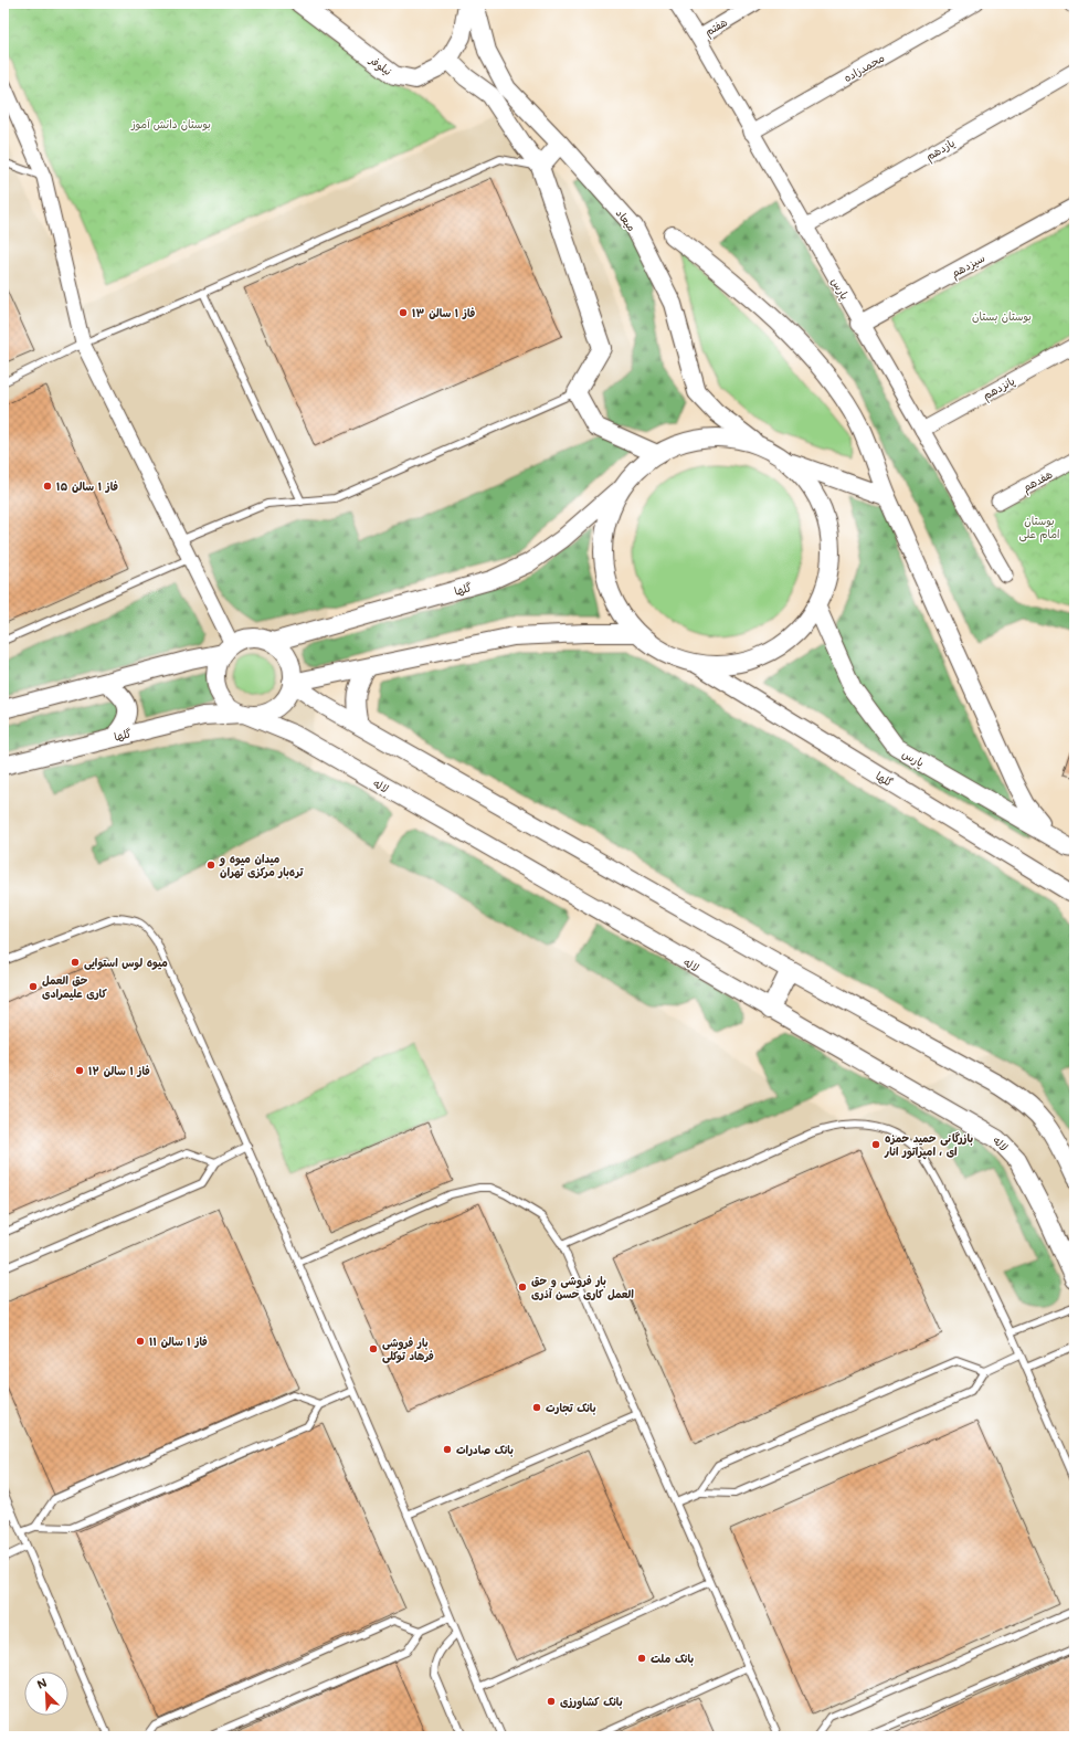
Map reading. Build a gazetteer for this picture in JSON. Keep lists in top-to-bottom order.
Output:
{
  "streets": {
    "street": [
      "هفتم",
      "نیلوفر",
      "محمدزاده",
      "یازدهم",
      "میعاد",
      "سیزدهم",
      "پارس",
      "پانزدهم",
      "هفدهم",
      "گلها",
      "لاله"
    ]
  },
  "crossings": [
    ["هفتم", "پارس"],
    ["محمدزاده", "پارس"],
    ["یازدهم", "پارس"],
    ["سیزدهم", "پارس"],
    ["پارس", "پانزدهم"],
    ["گلها", "لاله"]
  ],
  "parks": ["بوستان دانش آموز", "بوستان بستان", "بوستان امام علی"],
  "places": [
    "فاز ۱ سالن ۱۳",
    "فاز ۱ سالن ۱۵",
    "میدان میوه و تره‌بار مرکزی تهران",
    "میوه لوس استوایی",
    "حق العمل کاری علیمرادی",
    "فاز ۱ سالن ۱۲",
    "بازرگانی حمید حمزه ای ، امپراتور انار",
    "بار فروشی و حق العمل کاری حسن آذری",
    "فاز ۱ سالن ۱۱",
    "بار فروشی فرهاد توکلی",
    "بانک تجارت",
    "بانک صادرات",
    "بانک ملت",
    "بانک کشاورزی"
  ],
  "north": "top left"
}
